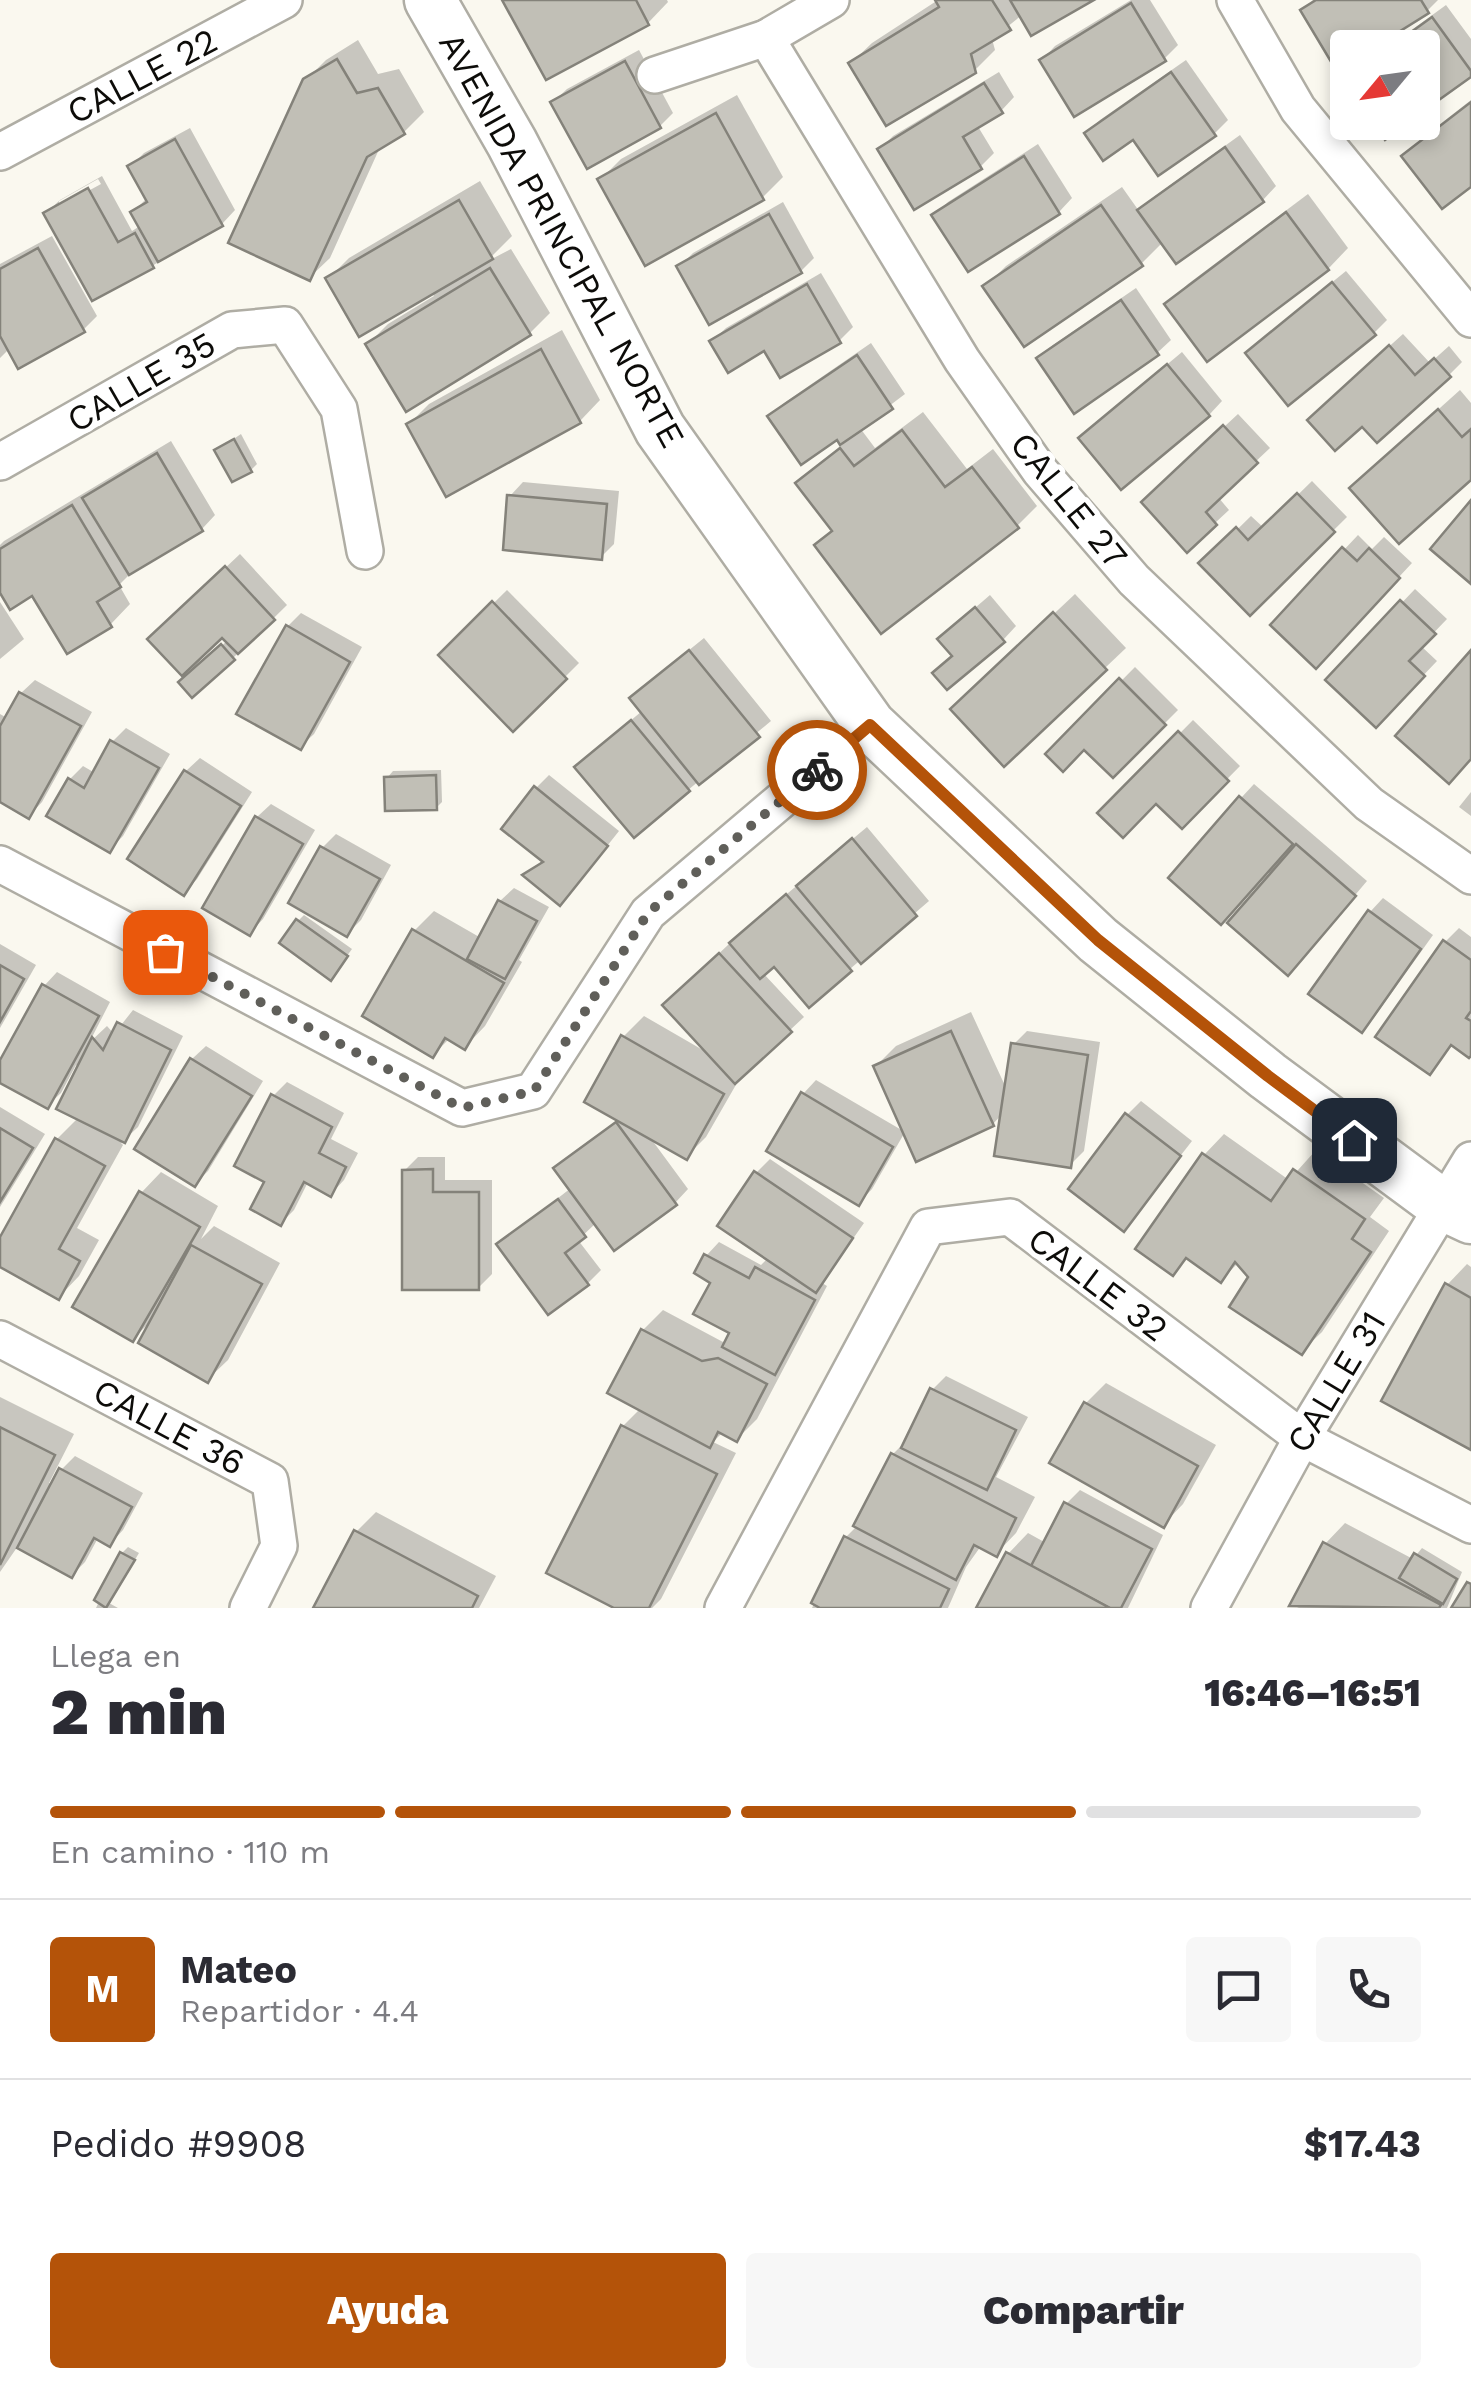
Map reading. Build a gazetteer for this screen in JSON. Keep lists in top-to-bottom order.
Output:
{
  "streets": {
    "street": [
      "CALLE 22",
      "AVENIDA PRINCIPAL NORTE",
      "CALLE 35",
      "CALLE 27",
      "CALLE 32",
      "CALLE 31",
      "CALLE 36"
    ]
  },
  "crossings": [
    ["AVENIDA PRINCIPAL NORTE", "CALLE 31"],
    ["CALLE 32", "CALLE 31"]
  ],
  "north": "bottom left",
  "page": {
    "heading": ["2 min", "Llega en", "16:46–16:51"],
    "panel": [
      "Mateo",
      "Repartidor · 4.4",
      "Pedido #9908",
      "$17.43"
    ],
    "bar": "En camino · 110 m",
    "round": "M",
    "buttons": ["Ayuda", "Compartir"]
  }
}
